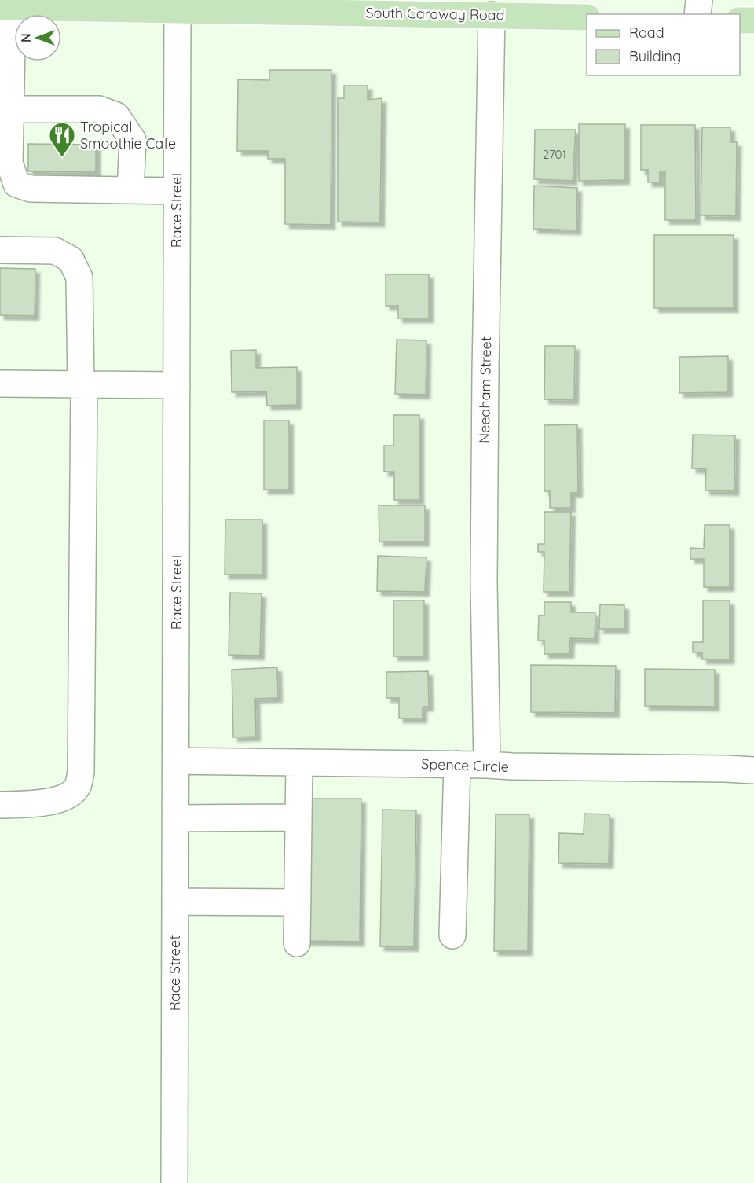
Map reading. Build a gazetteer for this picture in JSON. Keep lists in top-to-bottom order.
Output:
{
  "streets": {
    "main road": ["South Caraway Road"],
    "street": ["Race Street", "Needham Street", "Spence Circle"]
  },
  "crossings": [
    ["South Caraway Road", "Race Street"],
    ["South Caraway Road", "Needham Street"],
    ["Race Street", "Spence Circle"],
    ["Needham Street", "Spence Circle"]
  ],
  "places": {
    "restaurant": ["Tropical Smoothie Cafe"]
  },
  "house_numbers": ["2701"],
  "legend": ["Road", "Building"],
  "north": "left"
}
